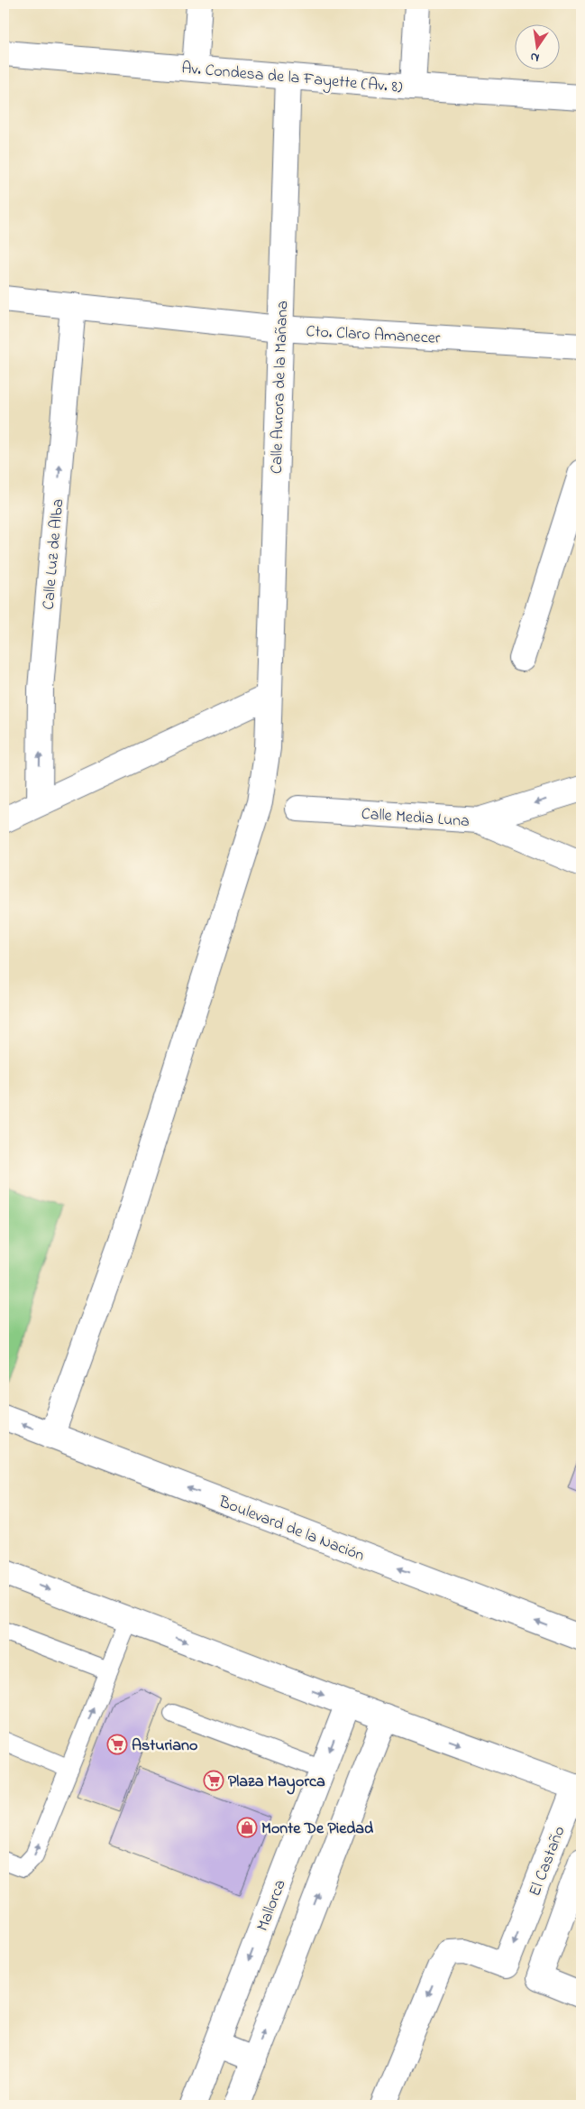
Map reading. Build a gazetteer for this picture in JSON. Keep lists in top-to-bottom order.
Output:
{
  "streets": {
    "street": [
      "Av. Condesa de la Fayette (Av. 8)",
      "Cto. Claro Amanecer",
      "Calle Aurora de la Mañana",
      "Calle Luz de Alba",
      "Calle Media Luna",
      "Boulevard de la Nación",
      "El Castaño",
      "Mallorca"
    ]
  },
  "crossings": [
    ["Av. Condesa de la Fayette (Av. 8)", "Calle Aurora de la Mañana"],
    ["Cto. Claro Amanecer", "Calle Aurora de la Mañana"],
    ["Cto. Claro Amanecer", "Calle Luz de Alba"],
    ["Calle Aurora de la Mañana", "Boulevard de la Nación"]
  ],
  "one_way": ["Calle Luz de Alba", "Calle Media Luna"],
  "places": {
    "supermarket": ["Asturiano", "Plaza Mayorca"],
    "shop": ["Monte De Piedad"]
  },
  "north": "bottom"
}
